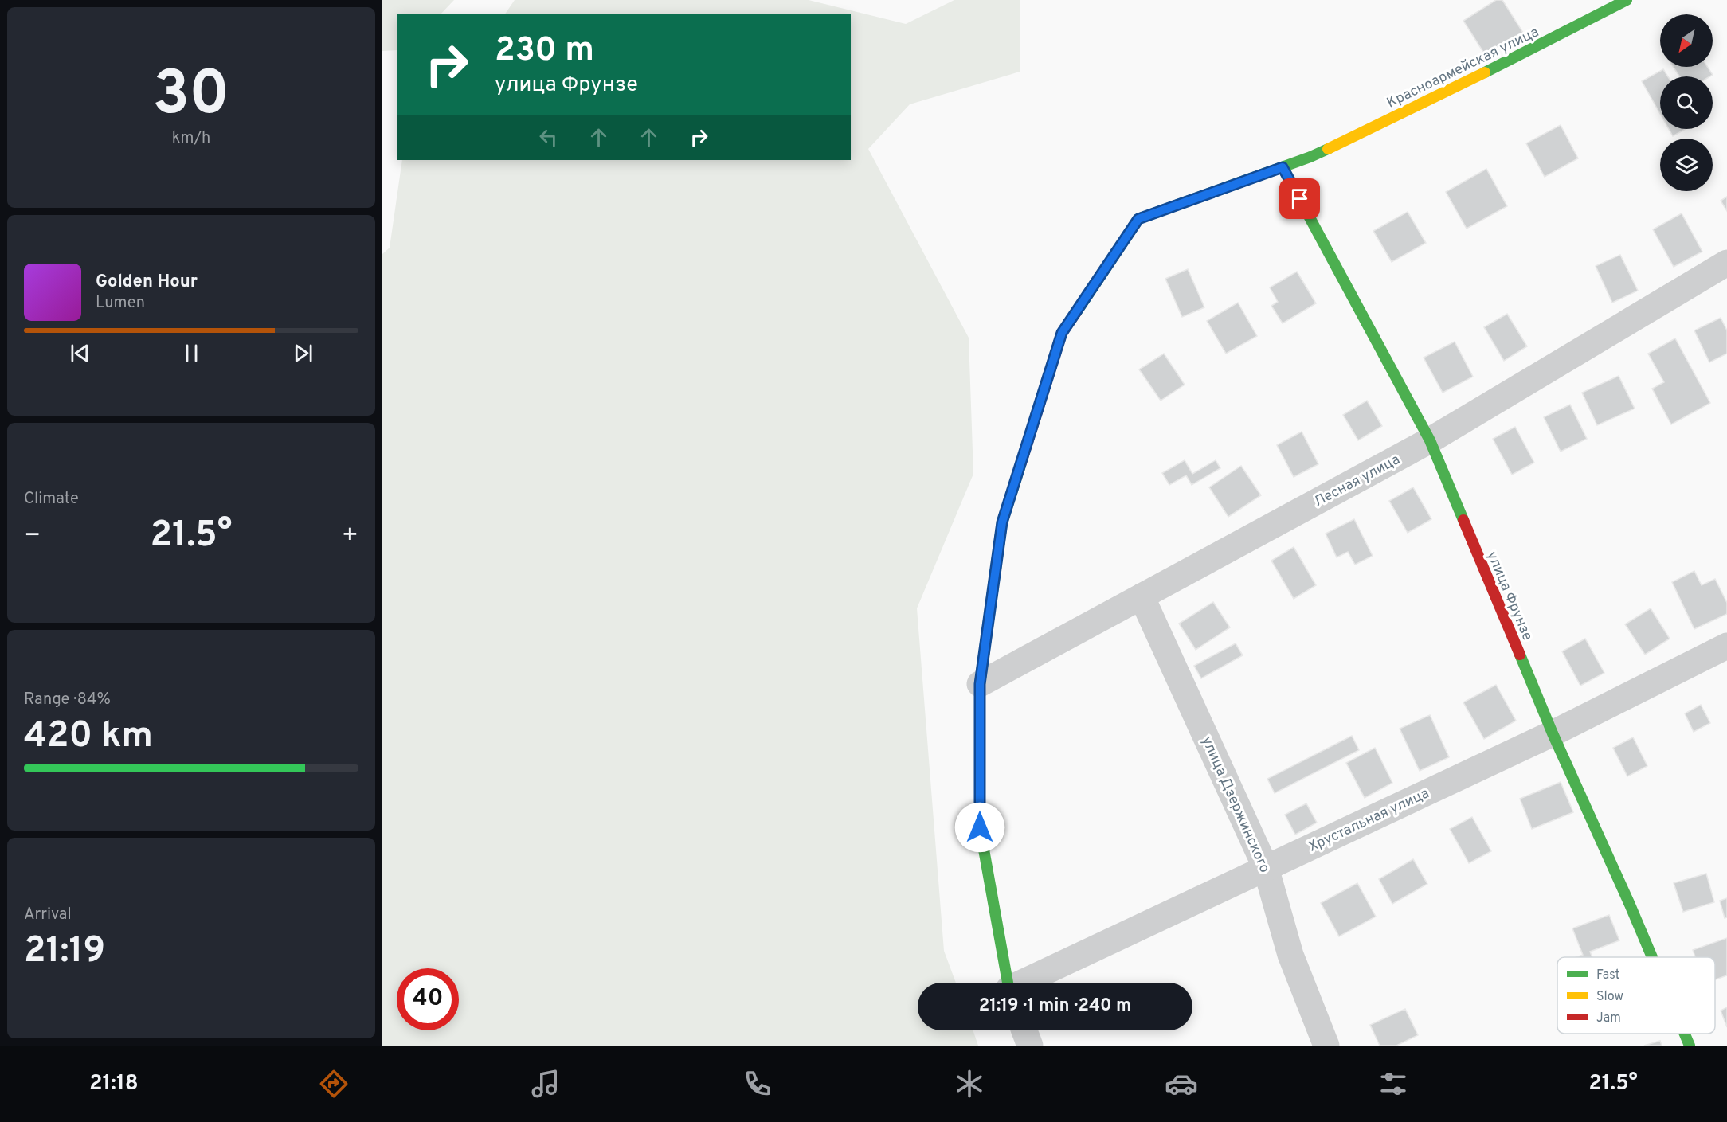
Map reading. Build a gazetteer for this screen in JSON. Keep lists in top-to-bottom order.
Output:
{
  "streets": {
    "street": [
      "Красноармейская улица",
      "Лесная улица",
      "улица Фрунзе",
      "улица Дзержинского",
      "Хрустальная улица"
    ]
  },
  "crossings": [
    ["Красноармейская улица", "улица Фрунзе"],
    ["Лесная улица", "улица Фрунзе"],
    ["Лесная улица", "улица Дзержинского"],
    ["улица Фрунзе", "Хрустальная улица"],
    ["улица Дзержинского", "Хрустальная улица"]
  ],
  "legend": ["Fast", "Slow", "Jam"],
  "north": "bottom left",
  "page": {
    "tile": [
      ["30", "km/h"],
      "Climate",
      ["Range · 84%", "420 km"],
      ["Arrival", "21:19"]
    ],
    "turn": ["230 m", "улица Фрунзе"],
    "song": ["Golden Hour", "Lumen"],
    "heat": ["−", "21.5°", "+"],
    "limit": "40",
    "trip": "21:19 · 1 min · 240 m",
    "tabs": ["21:18", "21.5°"]
  }
}
